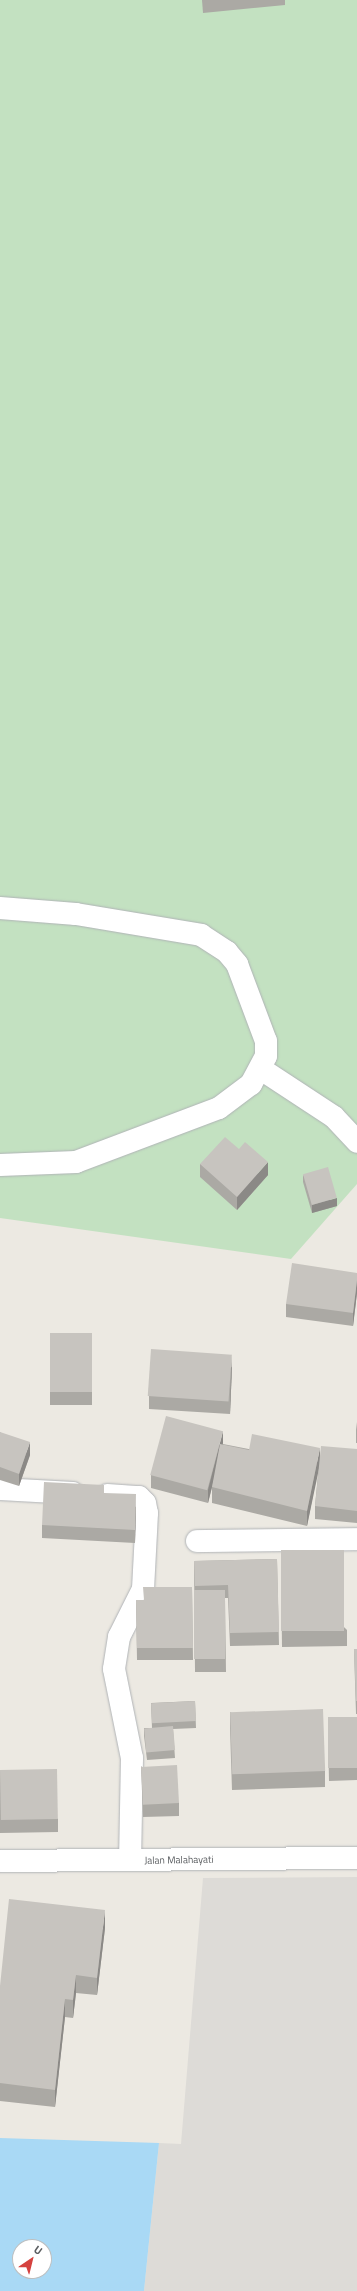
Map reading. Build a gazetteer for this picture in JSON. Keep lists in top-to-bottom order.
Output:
{
  "streets": {
    "street": ["Jalan Malahayati"]
  },
  "north": "top right"
}
